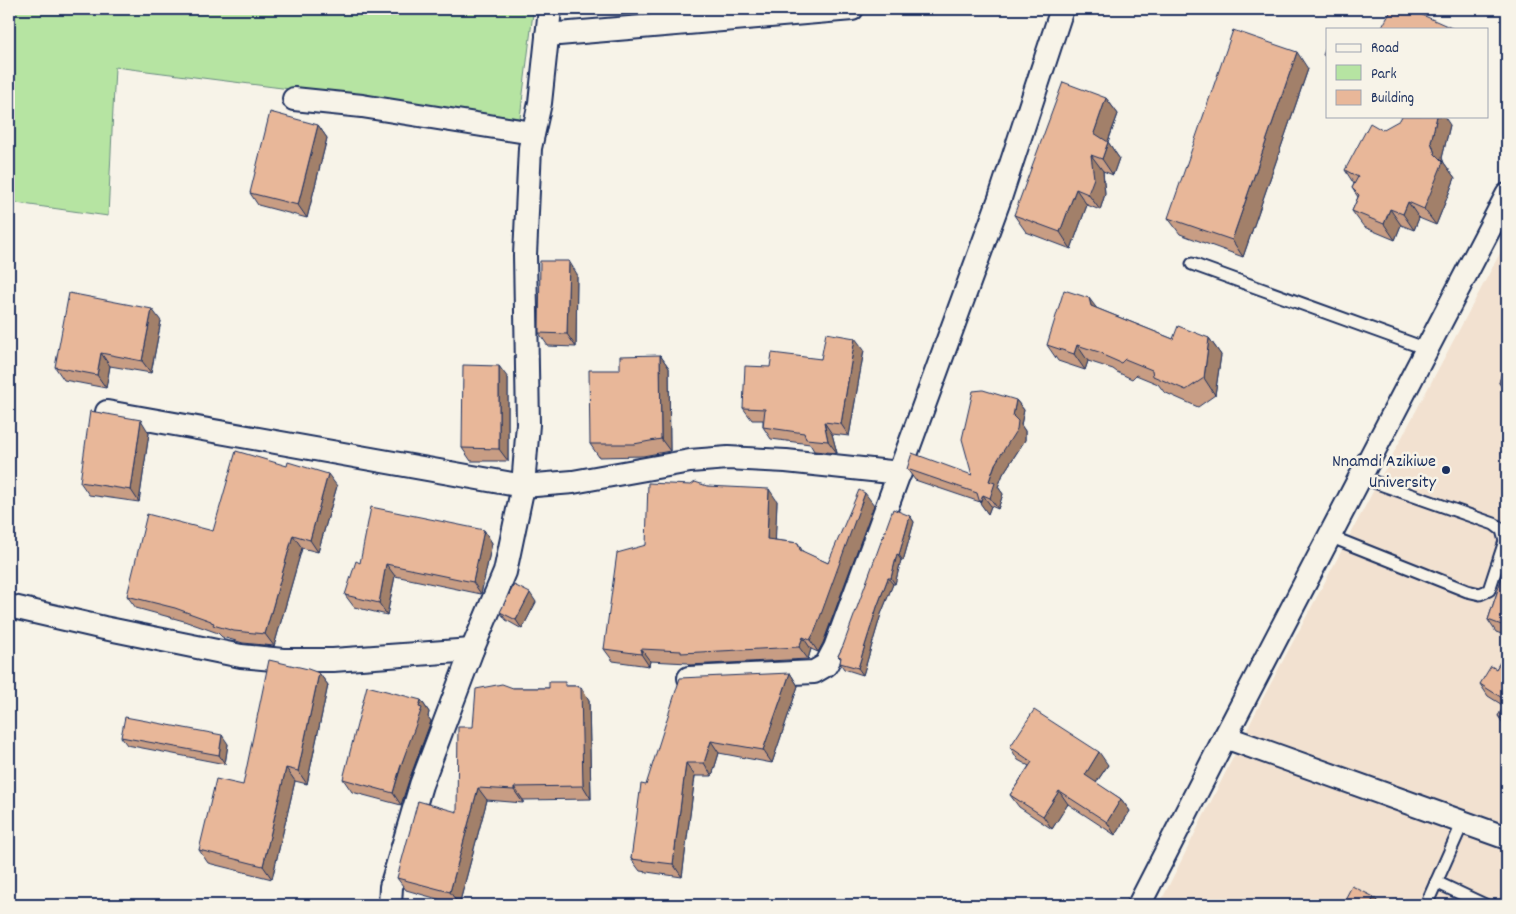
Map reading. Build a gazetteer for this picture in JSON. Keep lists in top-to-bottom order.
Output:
{
  "places": ["Nnamdi Azikiwe University"],
  "legend": ["Road", "Park", "Building"]
}
